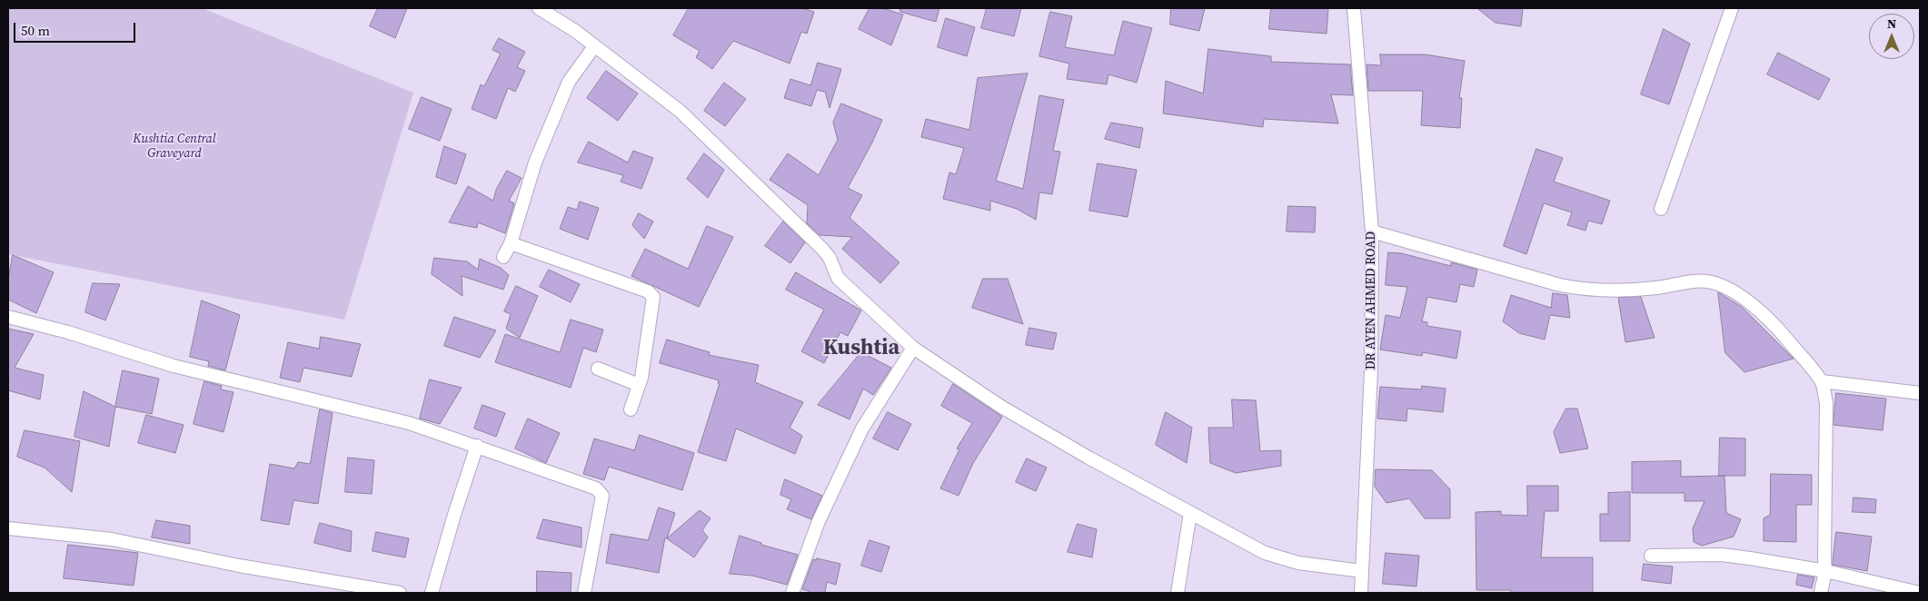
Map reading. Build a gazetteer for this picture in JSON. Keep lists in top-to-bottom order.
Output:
{
  "streets": {
    "street": ["DR AYEN AHMED ROAD"]
  },
  "districts": ["Kushtia"],
  "parks": ["Kushtia Central Graveyard"],
  "scale_bar": "50 m",
  "north": "top"
}
